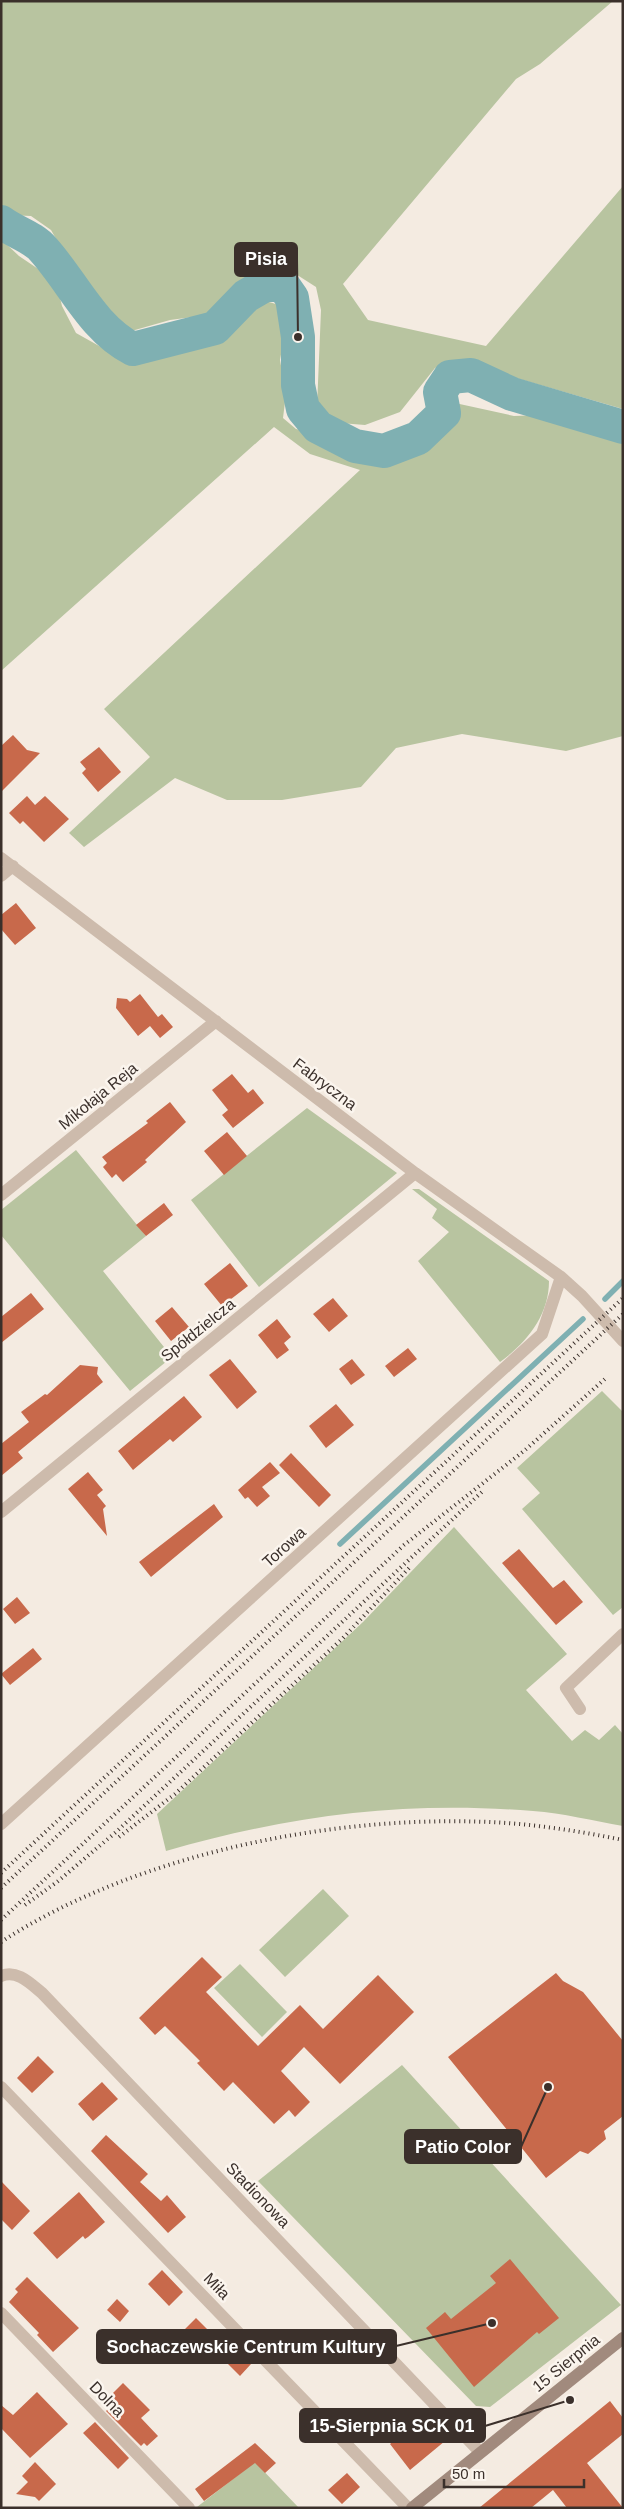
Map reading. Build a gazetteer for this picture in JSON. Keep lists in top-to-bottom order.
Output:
{
  "streets": {
    "main road": ["15 Sierpnia"],
    "street": [
      "Fabryczna",
      "Mikołaja Reja",
      "Spółdzielcza",
      "Torowa",
      "Stadionowa",
      "Miła",
      "Dolna"
    ]
  },
  "crossings": [
    ["Fabryczna", "Mikołaja Reja"],
    ["Fabryczna", "Spółdzielcza"],
    ["Fabryczna", "Torowa"],
    ["Stadionowa", "15 Sierpnia"],
    ["Miła", "15 Sierpnia"]
  ],
  "places": [
    "Pisia",
    "Patio Color",
    "Sochaczewskie Centrum Kultury",
    "15-Sierpnia SCK 01"
  ],
  "scale_bar": "50 m"
}
